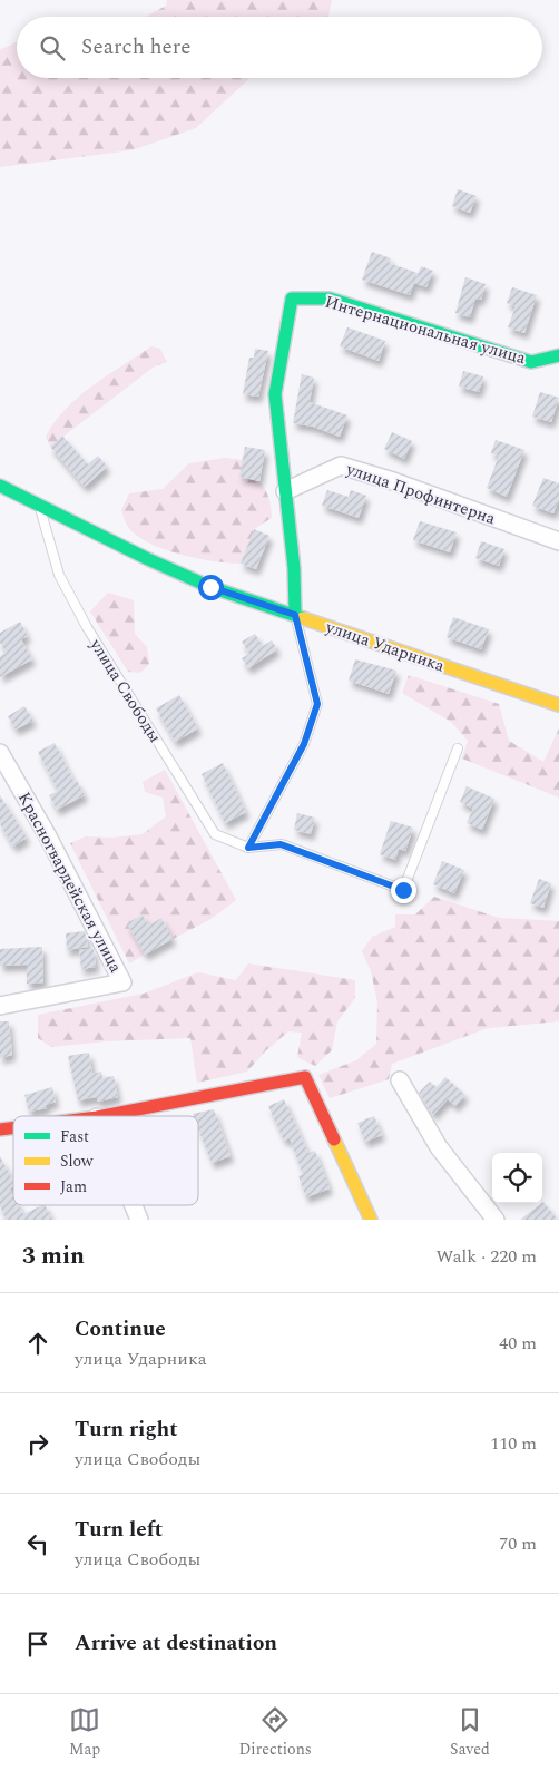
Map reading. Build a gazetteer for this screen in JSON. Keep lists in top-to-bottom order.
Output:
{
  "streets": {
    "street": [
      "Интернациональная улица",
      "улица Профинтерна",
      "улица Ударника",
      "Красногвардейская улица"
    ],
    "lane": ["улица Свободы"]
  },
  "crossings": [
    ["Интернациональная улица", "улица Профинтерна"],
    ["улица Ударника", "улица Свободы"]
  ],
  "legend": ["Fast", "Slow", "Jam"],
  "page": {
    "search": "Search here",
    "heading": ["3 min", "Walk · 220 m"],
    "list": [
      ["Continue", "улица Ударника", "40 m"],
      ["Turn right", "улица Свободы", "110 m"],
      ["Turn left", "улица Свободы", "70 m"],
      "Arrive at destination"
    ],
    "nav": ["Map", "Directions", "Saved"]
  }
}
